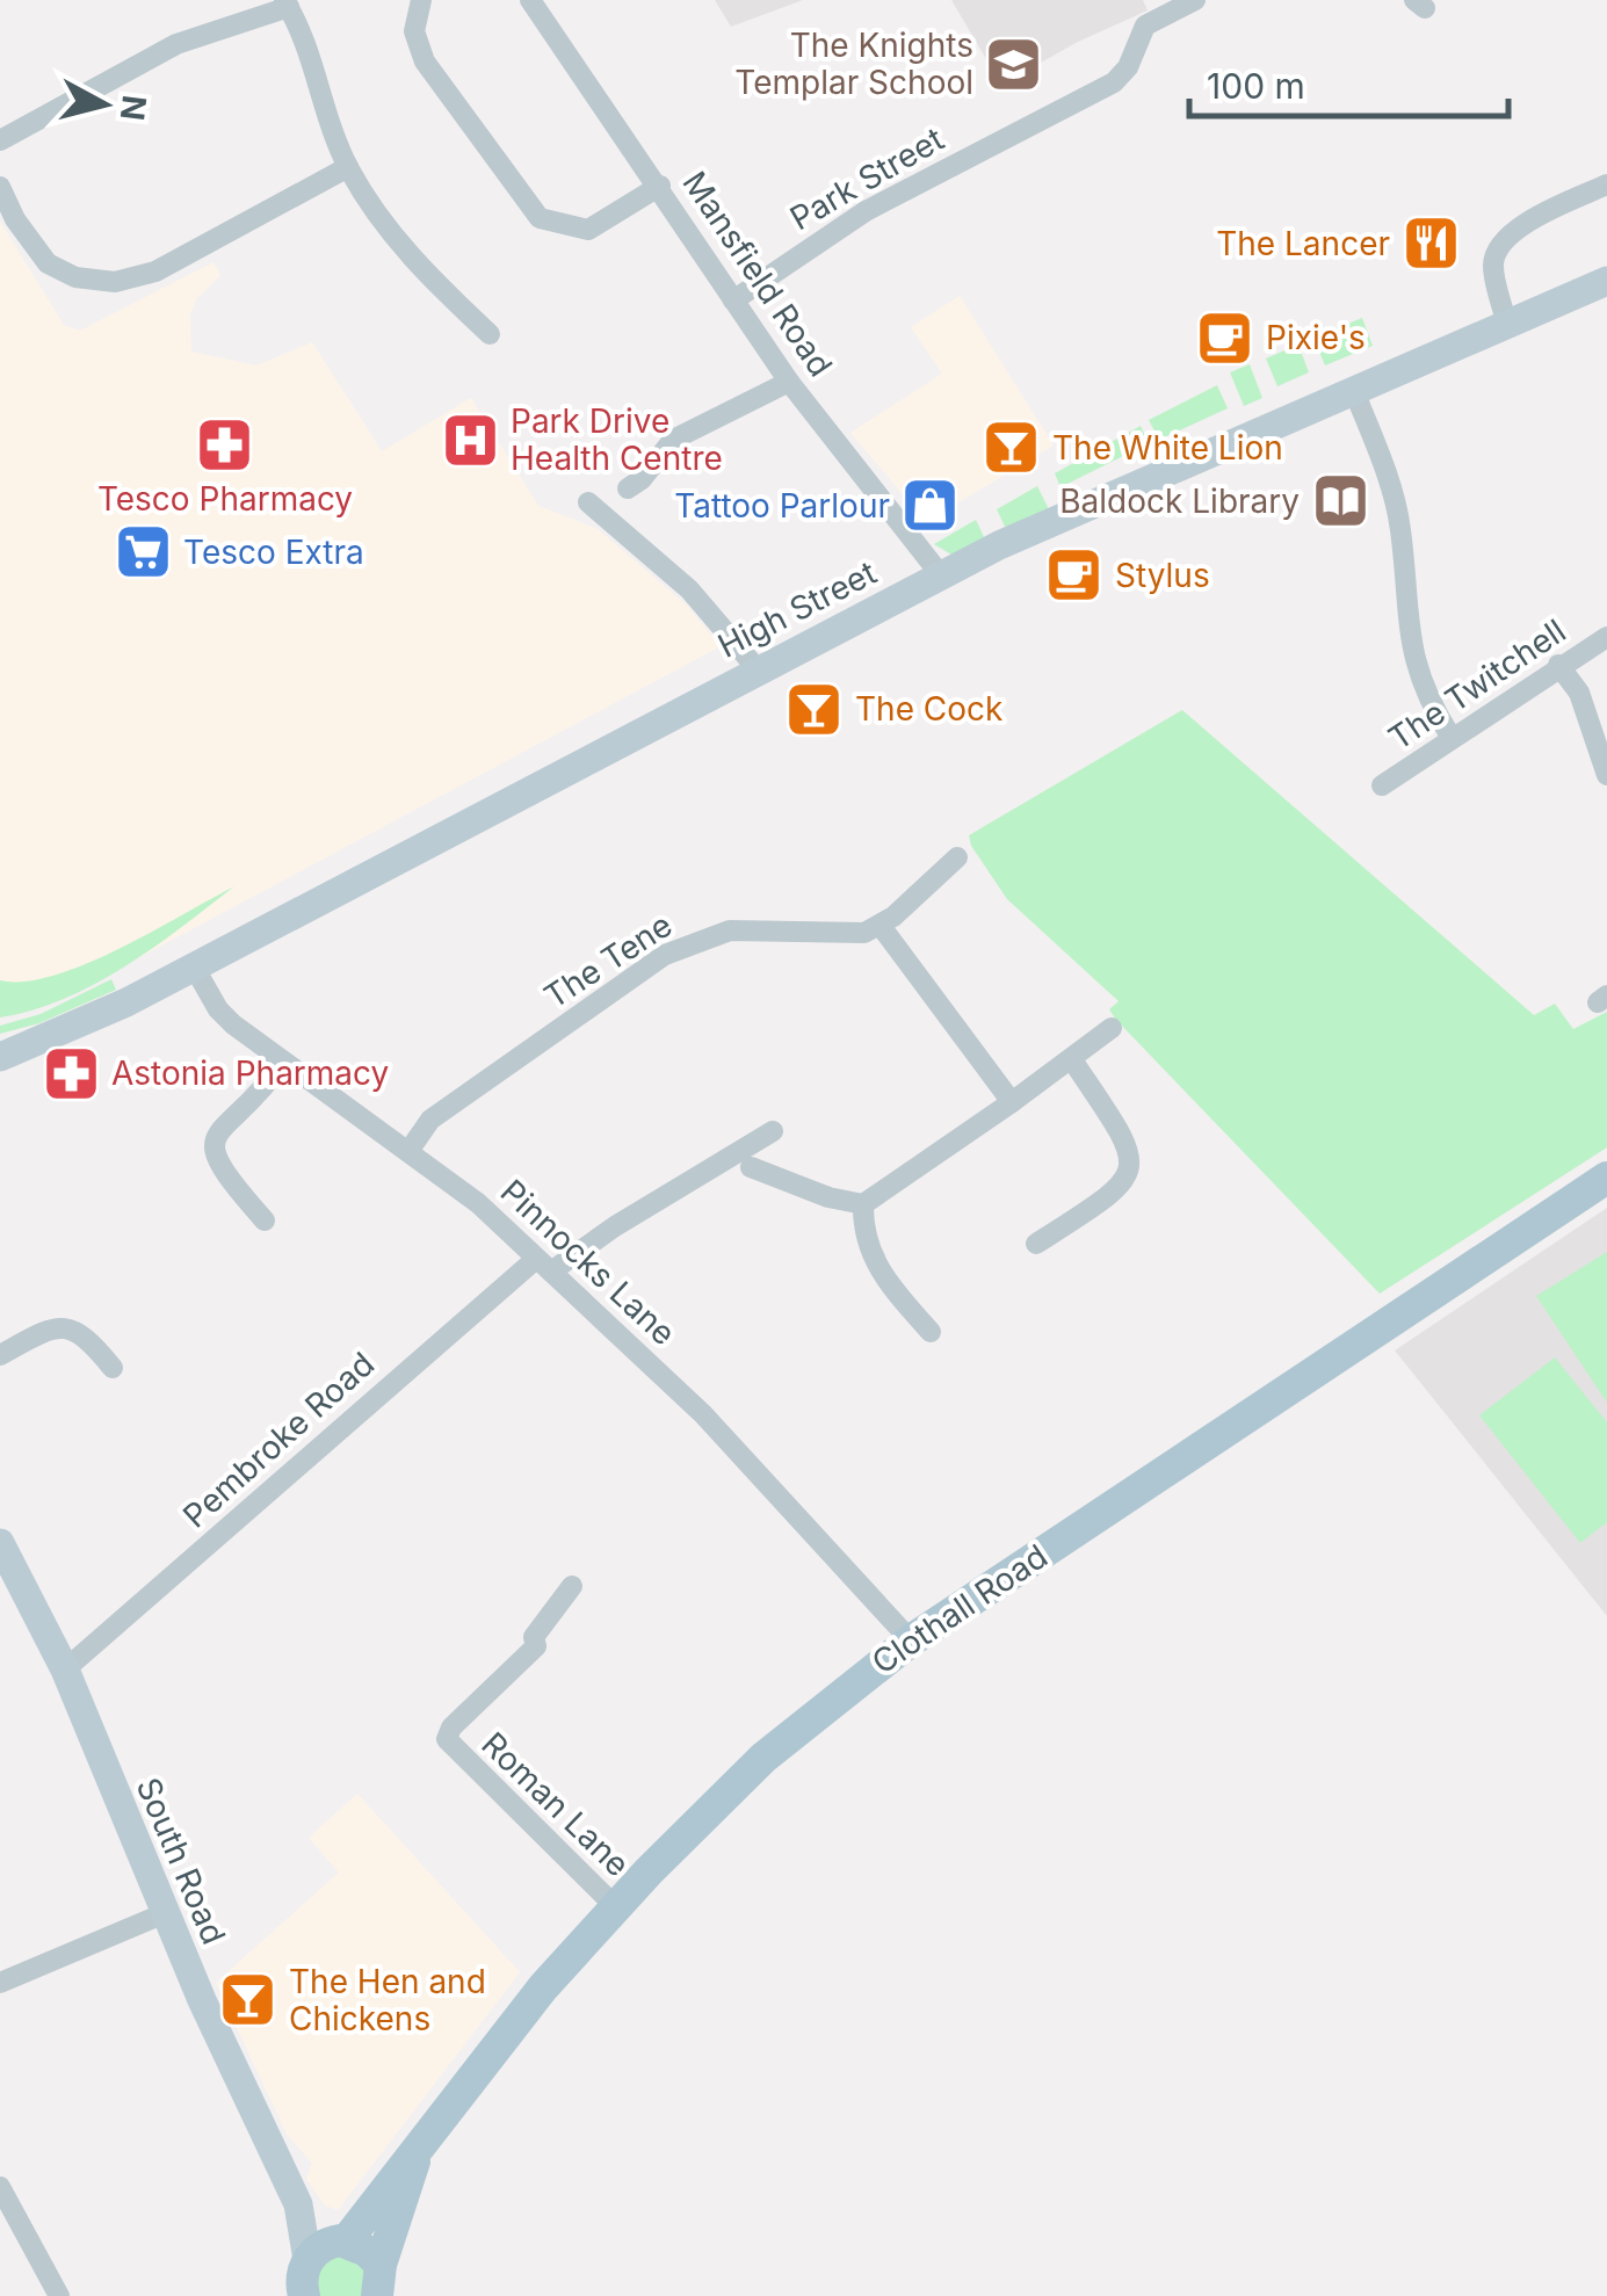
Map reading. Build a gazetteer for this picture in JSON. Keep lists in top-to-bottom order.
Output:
{
  "streets": {
    "main road": ["High Street", "Clothall Road", "South Road"],
    "street": [
      "Park Street",
      "Mansfield Road",
      "The Twitchell",
      "The Tene",
      "Pinnocks Lane",
      "Pembroke Road",
      "Roman Lane"
    ]
  },
  "crossings": [
    ["Park Street", "Mansfield Road"],
    ["Mansfield Road", "High Street"],
    ["High Street", "Pinnocks Lane"],
    ["The Tene", "Pinnocks Lane"],
    ["Pinnocks Lane", "Pembroke Road"],
    ["Pinnocks Lane", "Clothall Road"],
    ["Pembroke Road", "South Road"],
    ["Clothall Road", "Roman Lane"],
    ["Clothall Road", "South Road"]
  ],
  "places": {
    "school or university": ["The Knights Templar School"],
    "restaurant": ["The Lancer"],
    "cafe": ["Pixie's", "Stylus"],
    "hospital": ["Park Drive Health Centre"],
    "pharmacy": ["Tesco Pharmacy", "Astonia Pharmacy"],
    "bar": ["The White Lion", "The Cock", "The Hen and Chickens"],
    "library": ["Baldock Library"],
    "shop": ["Tattoo Parlour"],
    "supermarket": ["Tesco Extra"]
  },
  "scale_bar": "100 m",
  "north": "right"
}
